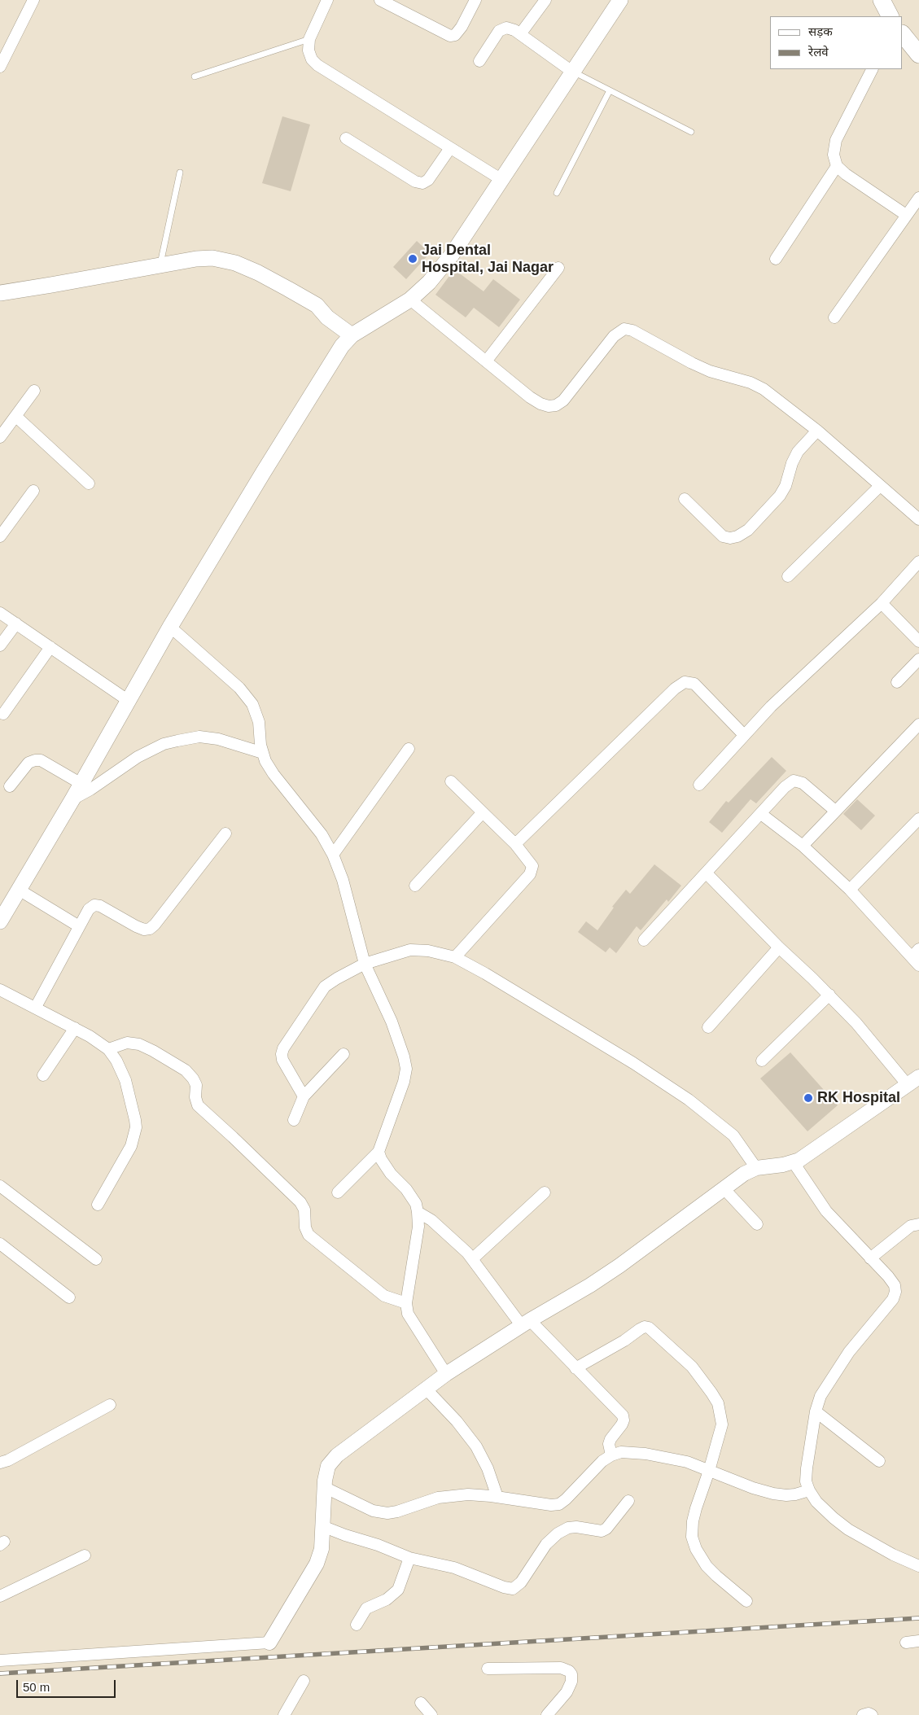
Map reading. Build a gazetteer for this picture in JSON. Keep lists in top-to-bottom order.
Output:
{
  "places": ["Jai Dental Hospital, Jai Nagar", "RK Hospital"],
  "legend": ["सड़क", "रेलवे"],
  "scale_bar": "50 m"
}
